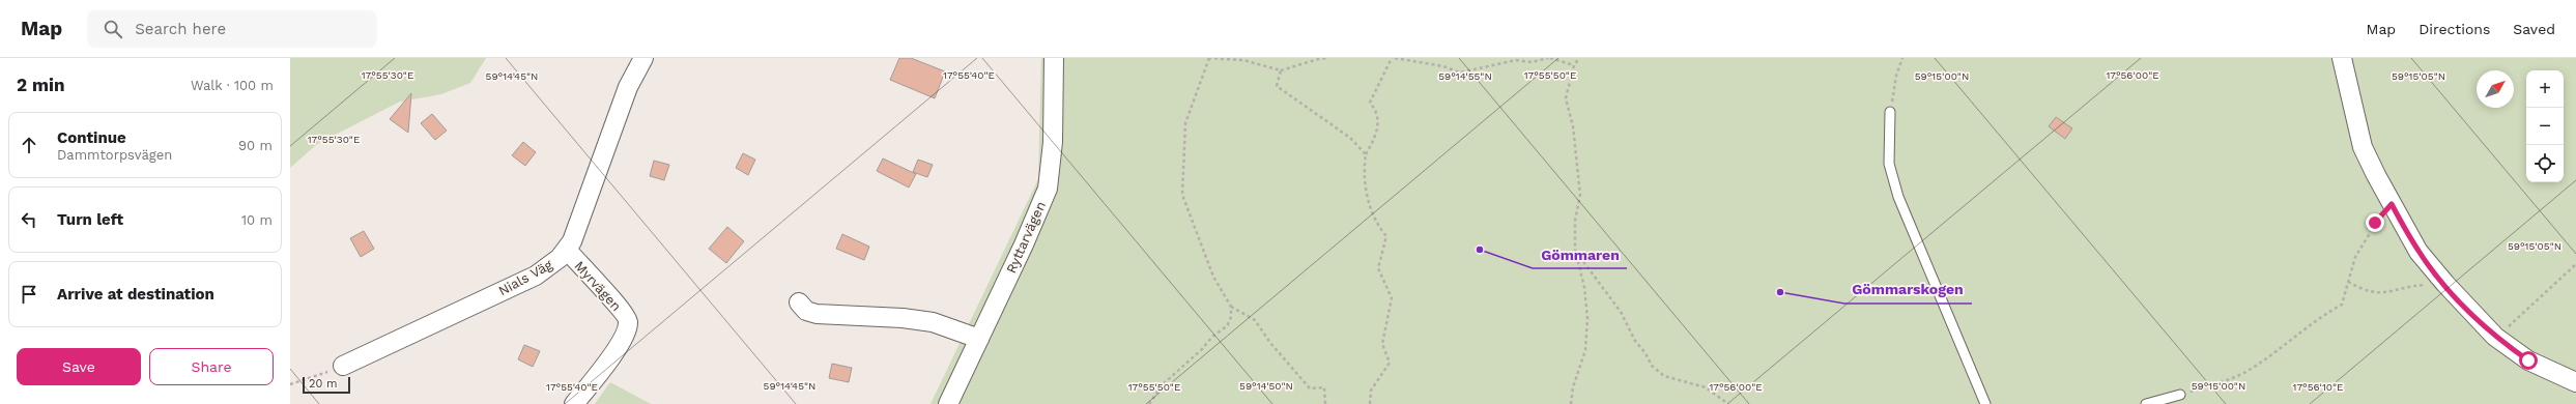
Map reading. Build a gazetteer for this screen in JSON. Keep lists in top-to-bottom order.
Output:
{
  "streets": {
    "street": ["Ryttarvägen", "Nials Väg", "Myrvägen"]
  },
  "crossings": [
    ["Nials Väg", "Myrvägen"]
  ],
  "places": ["Gömmaren", "Gömmarskogen"],
  "scale_bar": "20 m",
  "north": "top right",
  "page": {
    "header": "Map",
    "search": "Search here",
    "nav": ["Map", "Directions", "Saved"],
    "heading": ["2 min", "Walk · 100 m"],
    "map_buttons": ["+", "−"],
    "list": [
      ["Continue", "Dammtorpsvägen", "90 m"],
      ["Turn left", "10 m"],
      "Arrive at destination"
    ],
    "buttons": ["Save", "Share"],
    "scale": "20 m"
  },
  "coordinates": [
    "17°55'30\"E",
    "17°55'40\"E",
    "17°55'50\"E",
    "17°56'00\"E",
    "59°15'00\"N",
    "59°14'45\"N",
    "59°14'55\"N",
    "59°15'05\"N",
    "59°14'50\"N",
    "17°56'10\"E"
  ]
}
